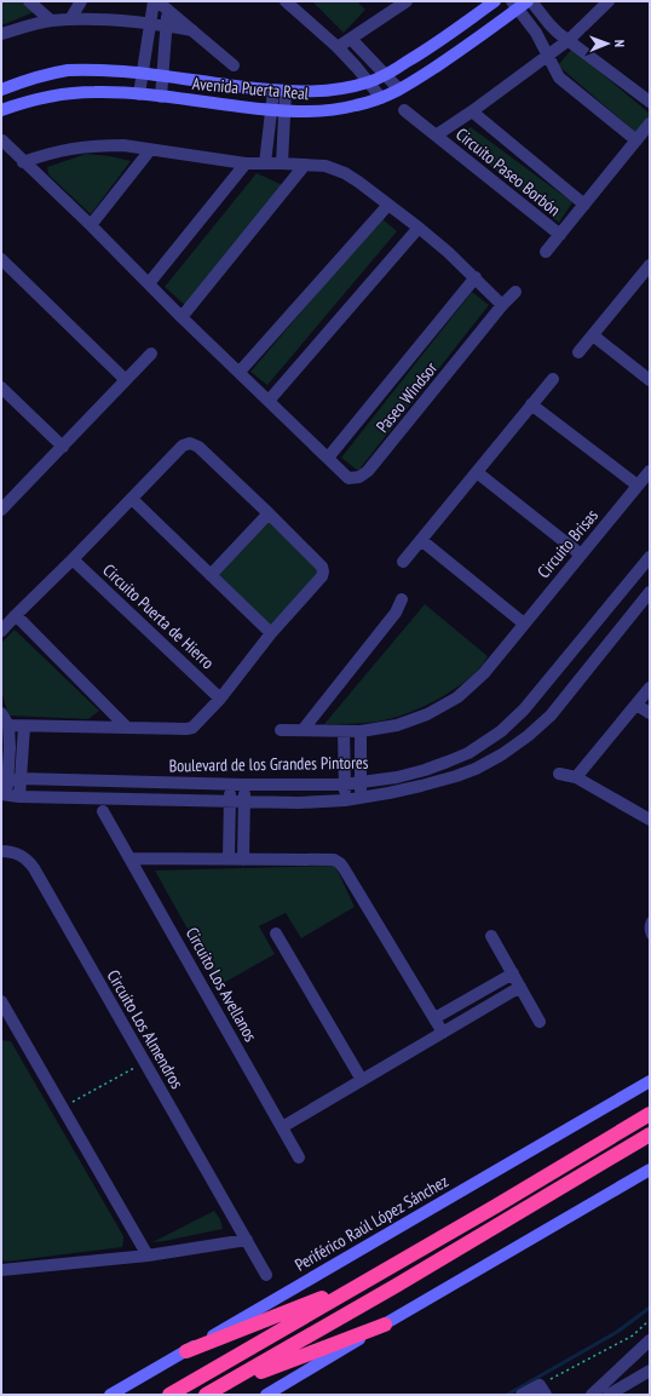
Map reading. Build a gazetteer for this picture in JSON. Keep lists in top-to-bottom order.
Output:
{
  "streets": {
    "street": [
      "Avenida Puerta Real",
      "Circuito Paseo Borbón",
      "Paseo Windsor",
      "Circuito Brisas",
      "Circuito Puerta de Hierro",
      "Boulevard de los Grandes Pintores",
      "Circuito Los Avellanos",
      "Circuito Los Almendros",
      "Periférico Raúl López Sánchez"
    ]
  },
  "north": "right"
}
